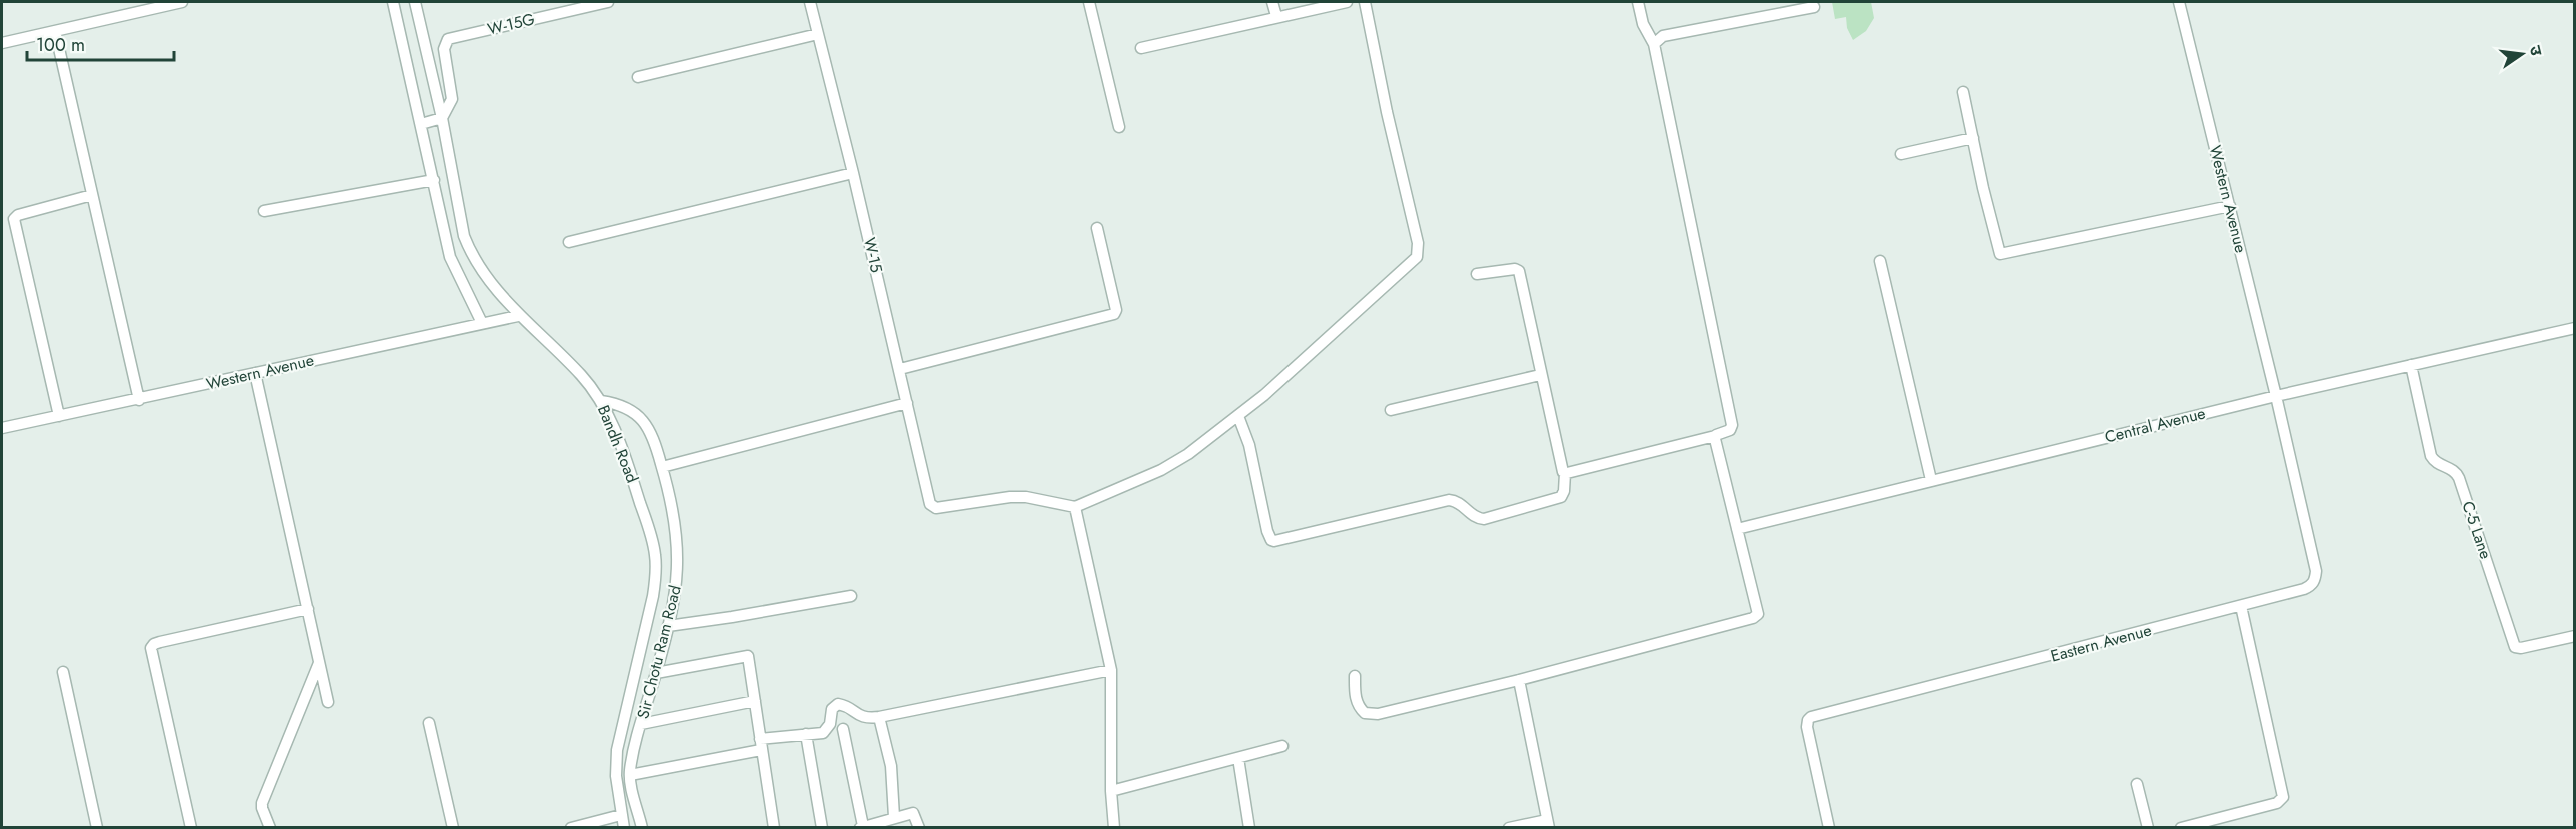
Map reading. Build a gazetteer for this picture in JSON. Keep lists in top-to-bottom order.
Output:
{
  "streets": {
    "street": [
      "W-15G",
      "Western Avenue",
      "W-15",
      "Central Avenue",
      "Bandh Road",
      "C-5 Lane",
      "Eastern Avenue",
      "Sir Chotu Ram Road"
    ]
  },
  "crossings": [
    ["W-15G", "Bandh Road"],
    ["Western Avenue", "Central Avenue"],
    ["Western Avenue", "Bandh Road"],
    ["Western Avenue", "Eastern Avenue"],
    ["Central Avenue", "C-5 Lane"],
    ["Central Avenue", "Eastern Avenue"],
    ["Bandh Road", "Sir Chotu Ram Road"]
  ],
  "scale_bar": "100 m",
  "north": "right"
}
